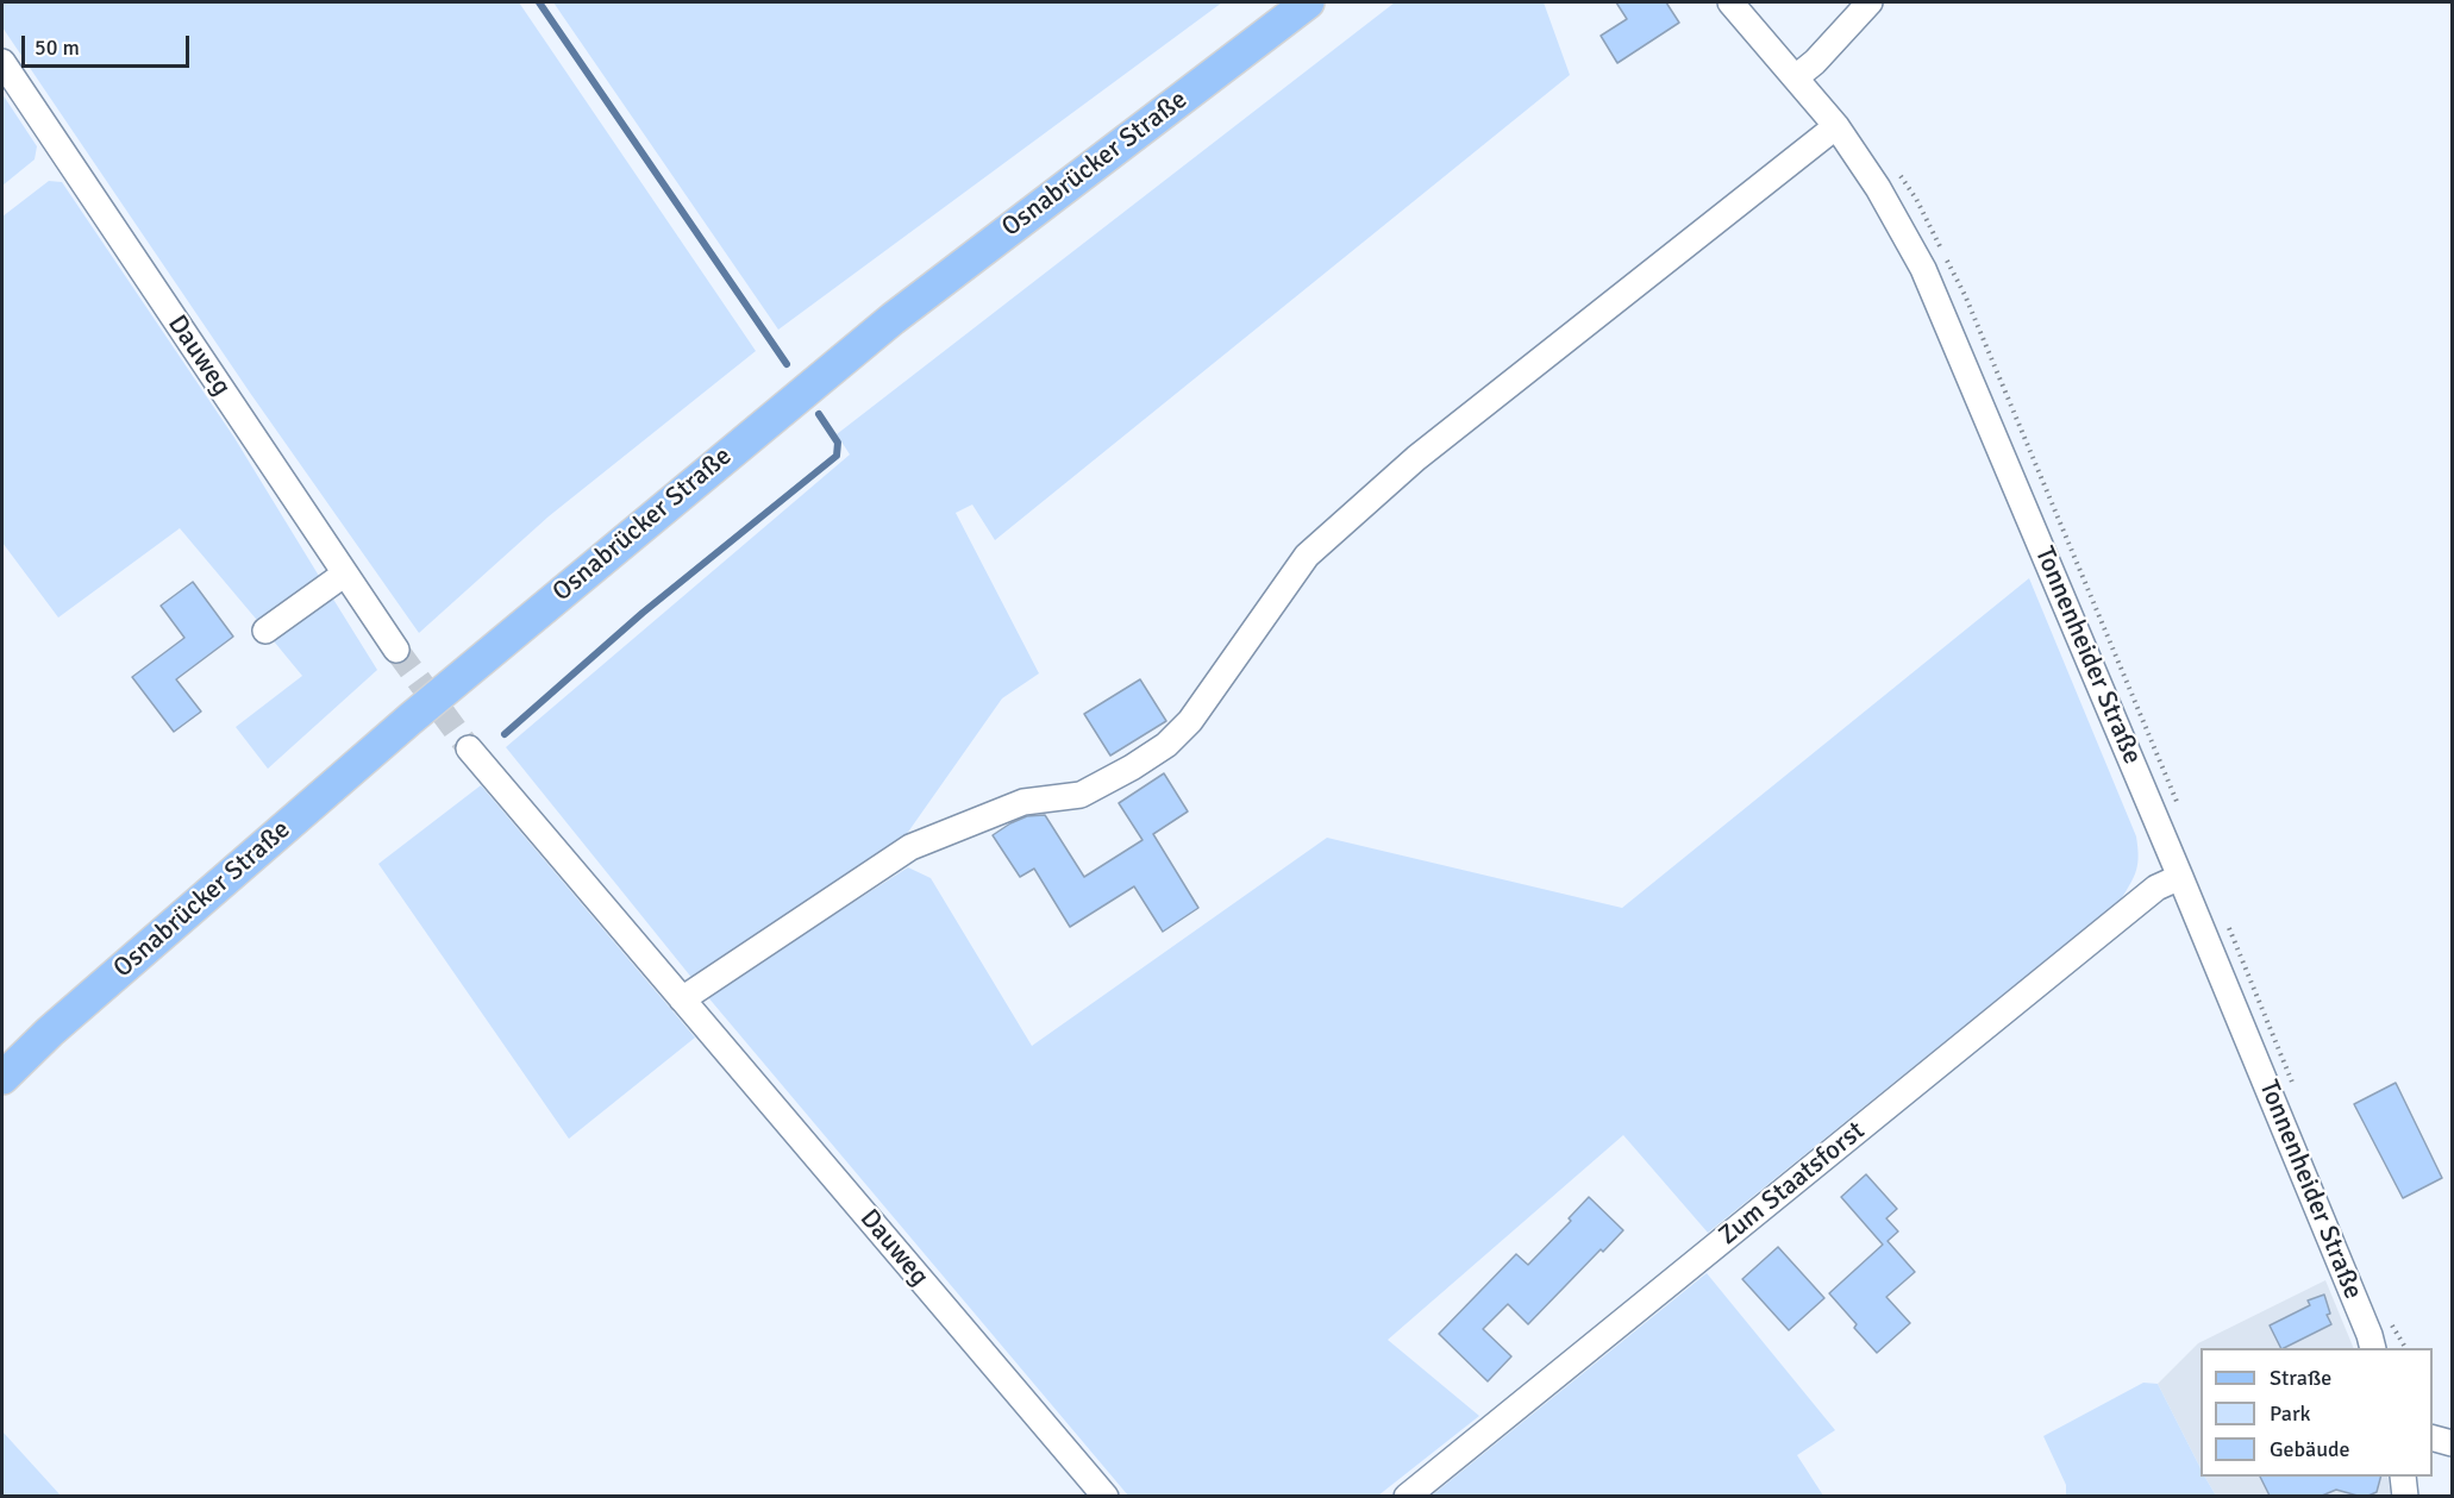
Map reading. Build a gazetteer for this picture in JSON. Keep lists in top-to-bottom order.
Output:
{
  "streets": {
    "main road": ["Osnabrücker Straße"],
    "street": ["Dauweg", "Tonnenheider Straße", "Zum Staatsforst"]
  },
  "crossings": [
    ["Tonnenheider Straße", "Zum Staatsforst"]
  ],
  "legend": ["Straße", "Park", "Gebäude"],
  "scale_bar": "50 m"
}
